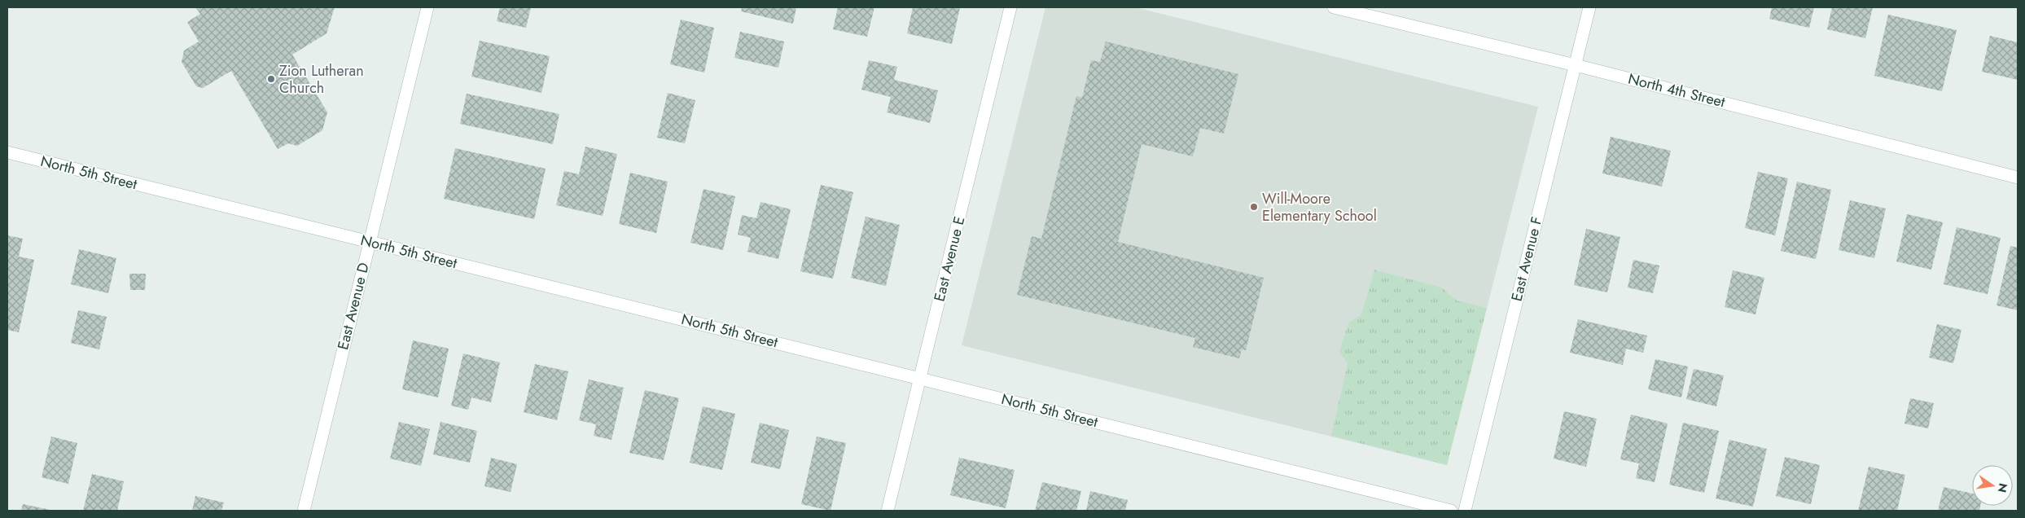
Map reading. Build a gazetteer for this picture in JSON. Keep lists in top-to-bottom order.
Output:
{
  "streets": {
    "street": [
      "North 4th Street",
      "North 5th Street",
      "East Avenue E",
      "East Avenue F",
      "East Avenue D"
    ]
  },
  "crossings": [
    ["North 4th Street", "East Avenue F"],
    ["North 5th Street", "East Avenue E"],
    ["North 5th Street", "East Avenue D"]
  ],
  "places": ["Zion Lutheran Church", "Will-Moore Elementary School"],
  "north": "right"
}
